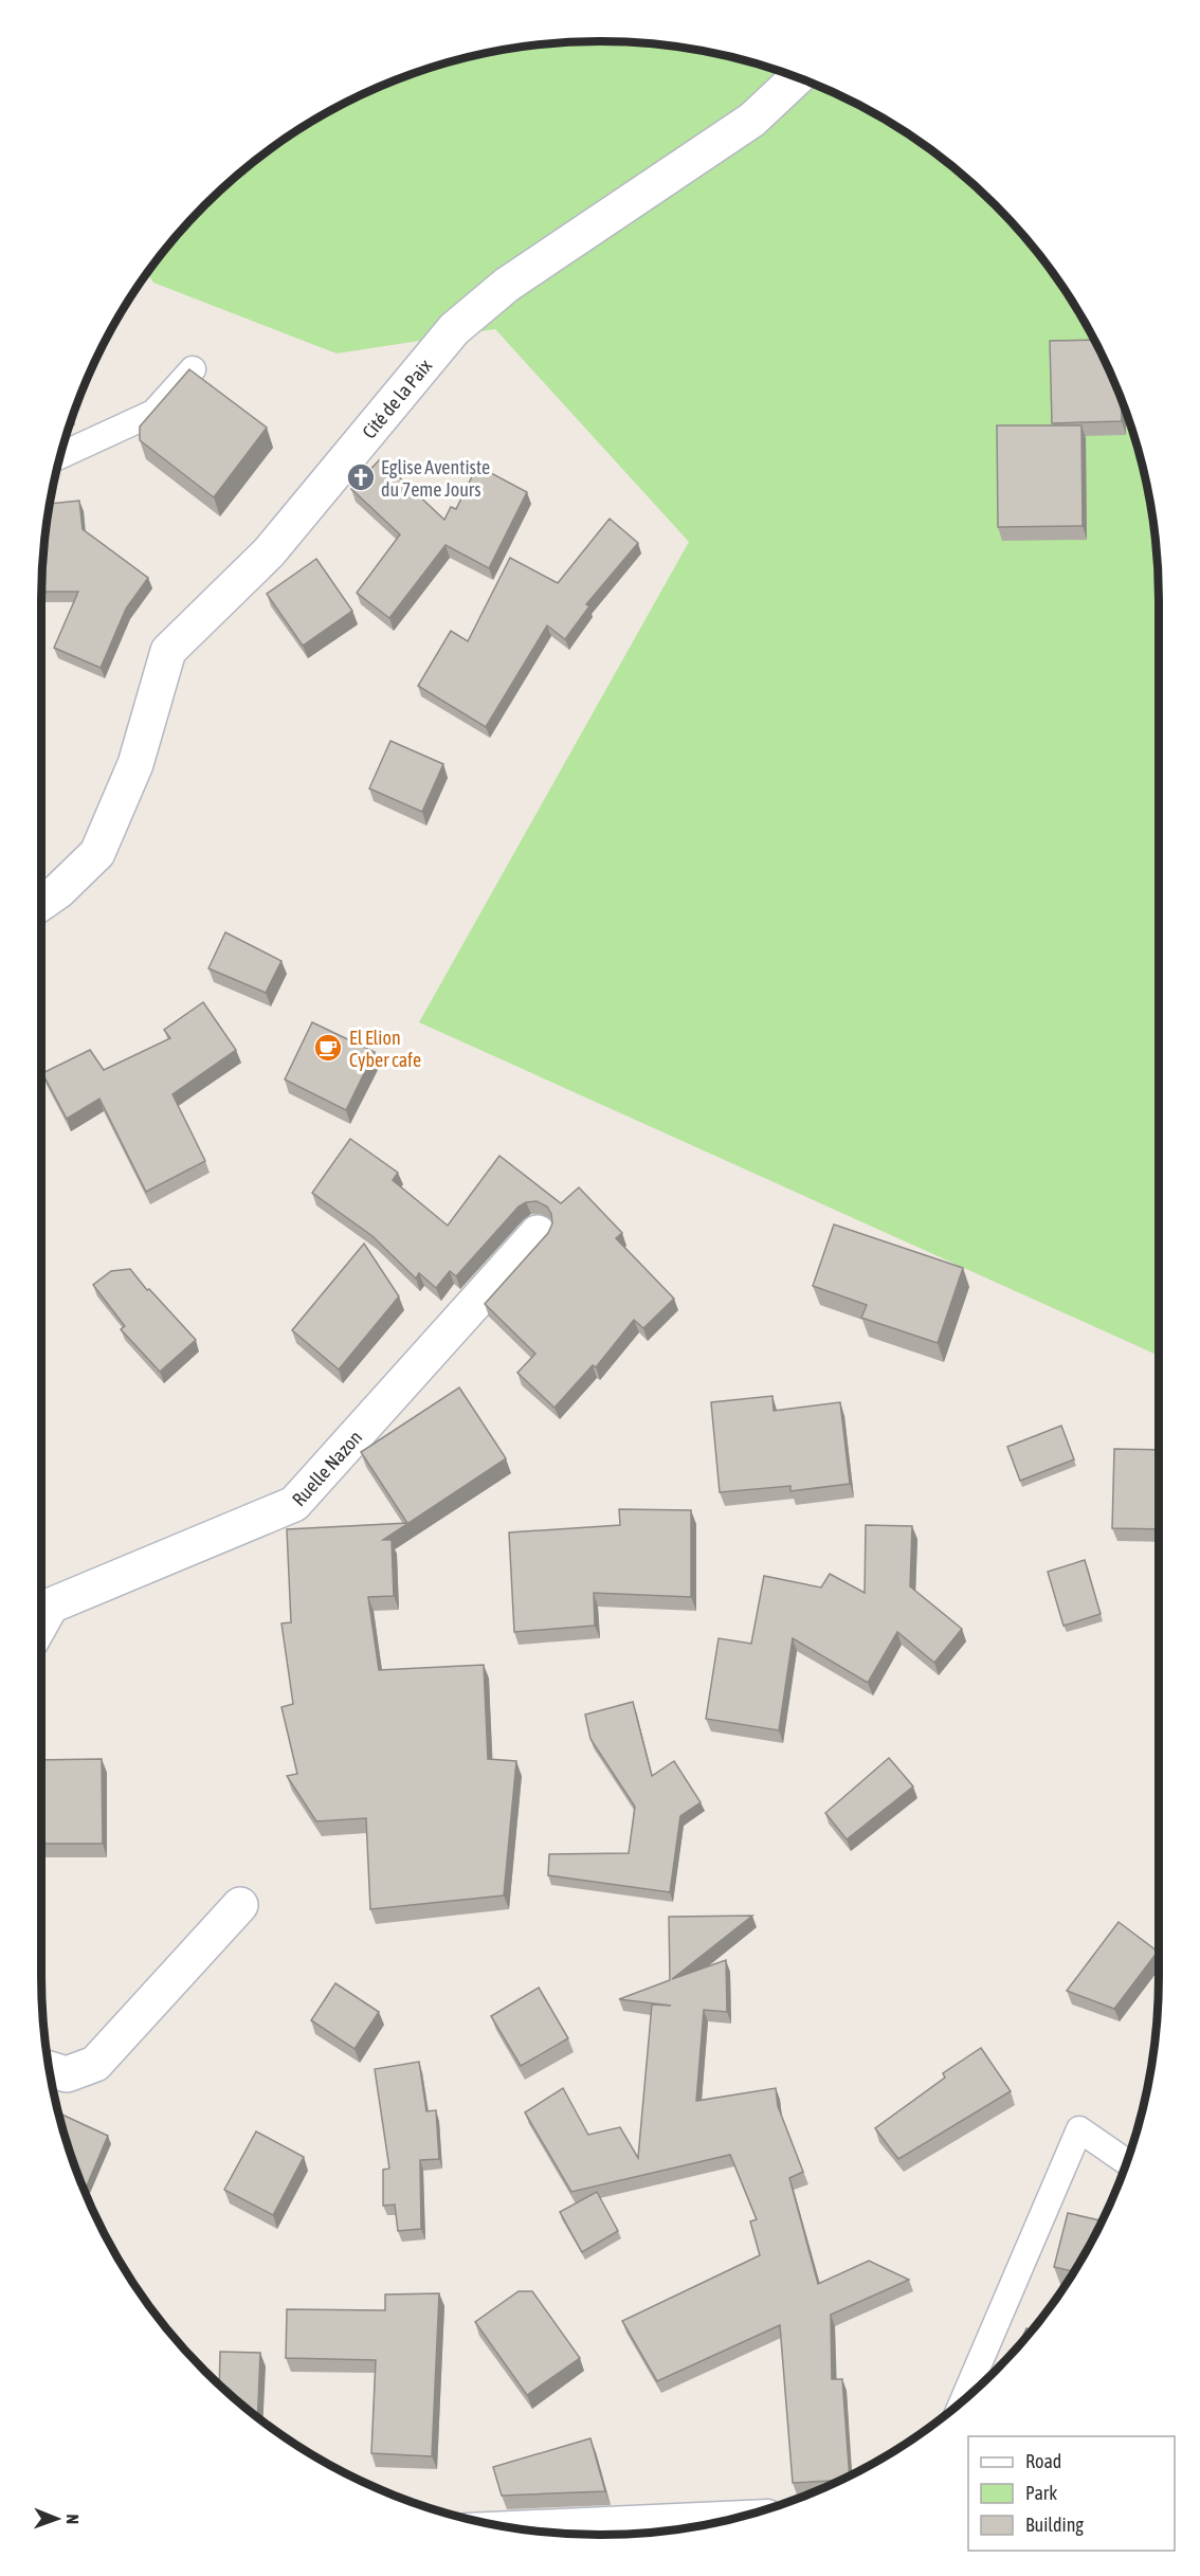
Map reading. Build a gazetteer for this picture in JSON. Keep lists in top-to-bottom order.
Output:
{
  "streets": {
    "street": ["Cité de la Paix", "Ruelle Nazon"]
  },
  "places": {
    "church": ["Eglise Aventiste du 7eme Jours"],
    "cafe": ["El Elion Cyber cafe"]
  },
  "legend": ["Road", "Park", "Building"],
  "north": "right"
}
